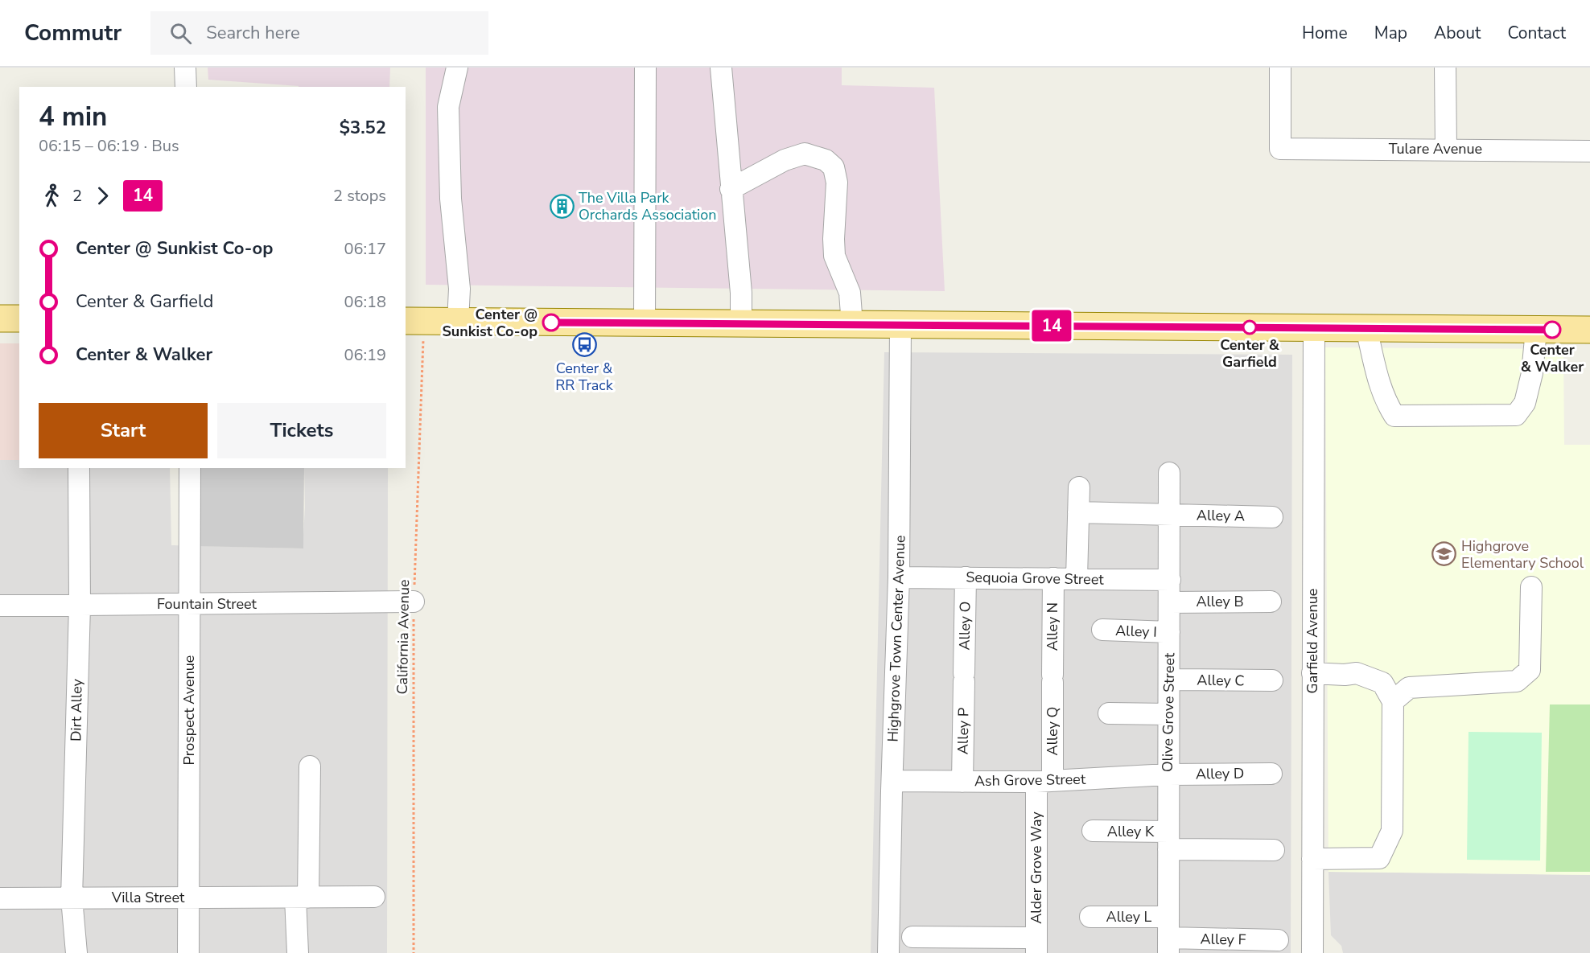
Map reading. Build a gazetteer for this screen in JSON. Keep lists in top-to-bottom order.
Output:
{
  "streets": {
    "street": [
      "Tulare Avenue",
      "Alley A",
      "Sequoia Grove Street",
      "Alley B",
      "Fountain Street",
      "Alley O",
      "Alley N",
      "Alley I",
      "Highgrove Town Center Avenue",
      "Garfield Avenue",
      "Alley C",
      "Dirt Alley",
      "Prospect Avenue",
      "Olive Grove Street",
      "Alley P",
      "Alley Q",
      "Alley D",
      "Ash Grove Street",
      "Alley K",
      "Alder Grove Way",
      "Villa Street",
      "Alley L",
      "Alley F"
    ],
    "path": ["California Avenue"]
  },
  "crossings": [
    ["Alley A", "Olive Grove Street"],
    ["Sequoia Grove Street", "Alley O"],
    ["Sequoia Grove Street", "Alley N"],
    ["Sequoia Grove Street", "Highgrove Town Center Avenue"],
    ["Sequoia Grove Street", "Olive Grove Street"],
    ["Alley B", "Olive Grove Street"],
    ["Fountain Street", "California Avenue"],
    ["Fountain Street", "Dirt Alley"],
    ["Fountain Street", "Prospect Avenue"],
    ["Alley O", "Alley P"],
    ["Alley N", "Alley Q"],
    ["Alley I", "Olive Grove Street"],
    ["Highgrove Town Center Avenue", "Ash Grove Street"],
    ["Alley C", "Olive Grove Street"],
    ["Dirt Alley", "Villa Street"],
    ["Prospect Avenue", "Villa Street"],
    ["Olive Grove Street", "Alley D"],
    ["Olive Grove Street", "Ash Grove Street"],
    ["Olive Grove Street", "Alley K"],
    ["Olive Grove Street", "Alley L"],
    ["Olive Grove Street", "Alley F"],
    ["Alley P", "Ash Grove Street"],
    ["Alley Q", "Ash Grove Street"],
    ["Alley Q", "Alder Grove Way"],
    ["Alley D", "Ash Grove Street"],
    ["Ash Grove Street", "Alder Grove Way"]
  ],
  "places": {
    "building": ["The Villa Park Orchards Association"],
    "other": ["Center @ Sunkist Co-op", "Center & Garfield", "Center & Walker"],
    "bus stop": ["Center & RR Track"],
    "school or university": ["Highgrove Elementary School"]
  },
  "lines": ["bus line 14"],
  "page": {
    "header": "Commutr",
    "search": "Search here",
    "nav": [
      "Home",
      "Map",
      "About",
      "Contact"
    ],
    "on_map": "14",
    "heading": ["4 min", "06:15 – 06:19 · Bus", "$3.52"],
    "legs": ["2", "14", "2 stops"],
    "list": [
      {
        "name": "Center @ Sunkist Co-op",
        "value": "06:17"
      },
      {
        "name": "Center & Garfield",
        "value": "06:18"
      },
      {
        "name": "Center & Walker",
        "value": "06:19"
      }
    ],
    "buttons": ["Start", "Tickets"]
  }
}
